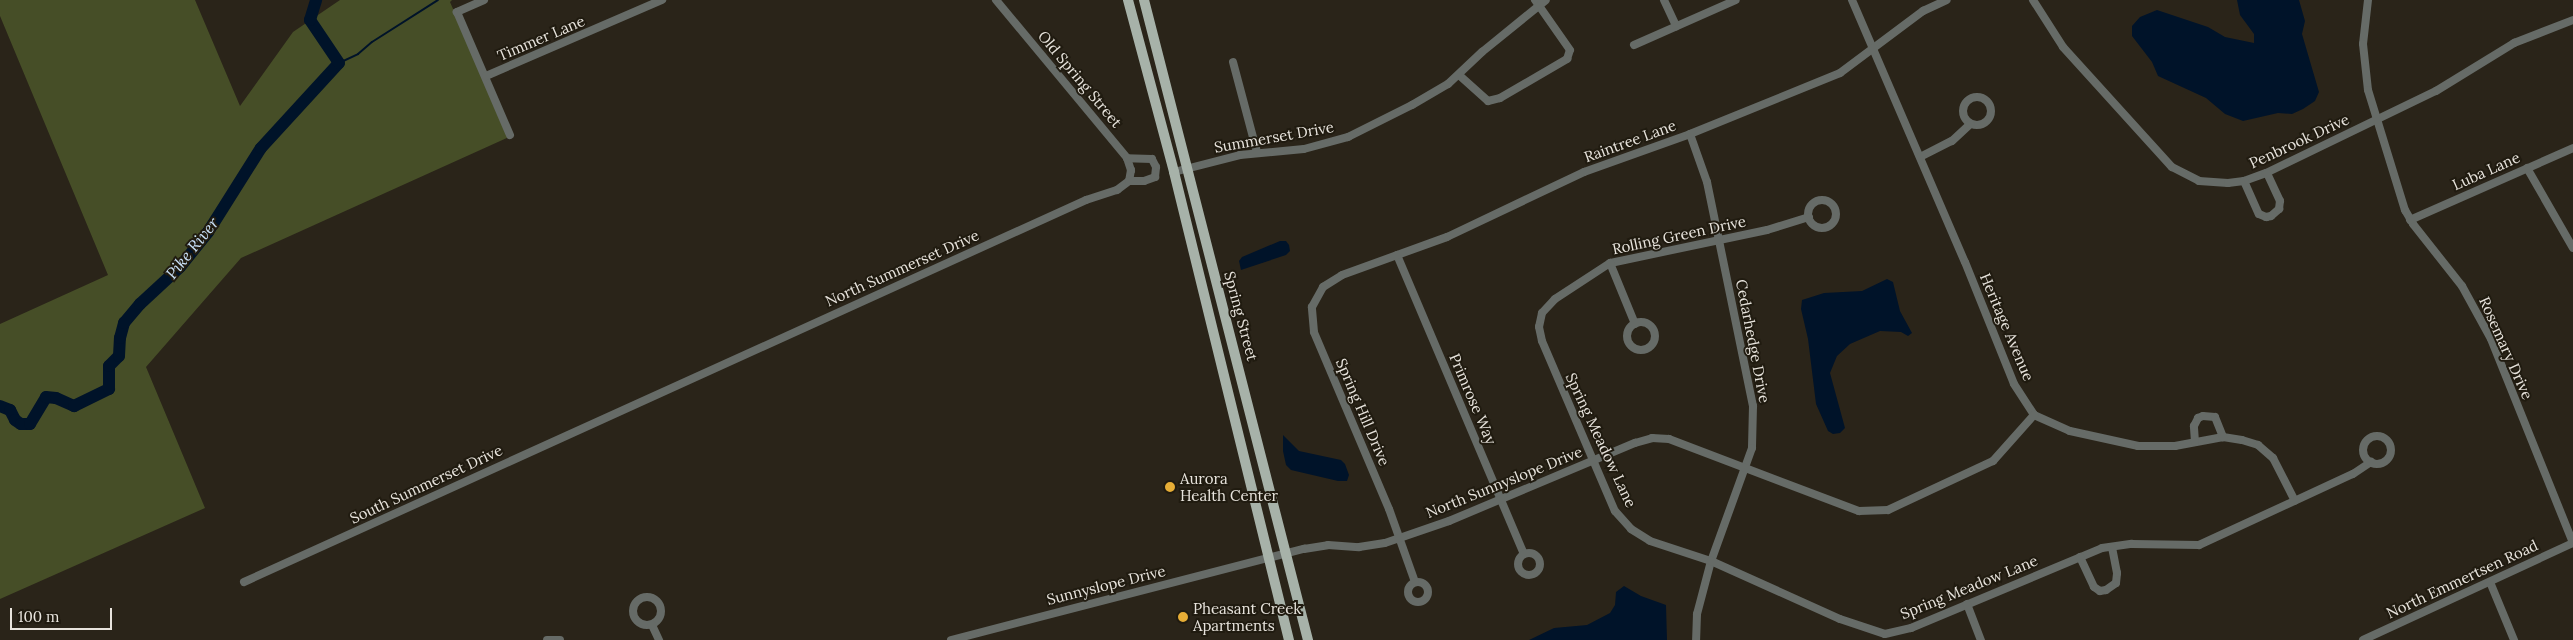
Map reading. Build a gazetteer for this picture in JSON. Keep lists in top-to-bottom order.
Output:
{
  "streets": {
    "main road": ["Spring Street"],
    "street": [
      "Timmer Lane",
      "Old Spring Street",
      "Summerset Drive",
      "Raintree Lane",
      "Penbrook Drive",
      "Luba Lane",
      "Rolling Green Drive",
      "North Summerset Drive",
      "Heritage Avenue",
      "Cedarhedge Drive",
      "Rosemary Drive",
      "Primrose Way",
      "Spring Hill Drive",
      "Spring Meadow Lane",
      "North Sunnyslope Drive",
      "South Summerset Drive",
      "North Emmertsen Road",
      "Sunnyslope Drive"
    ]
  },
  "crossings": [
    ["Old Spring Street", "North Summerset Drive"],
    ["Summerset Drive", "Spring Street"],
    ["Raintree Lane", "Heritage Avenue"],
    ["Raintree Lane", "Cedarhedge Drive"],
    ["Raintree Lane", "Primrose Way"],
    ["Raintree Lane", "Spring Hill Drive"],
    ["Penbrook Drive", "Rosemary Drive"],
    ["Luba Lane", "Rosemary Drive"],
    ["Rolling Green Drive", "Cedarhedge Drive"],
    ["Rolling Green Drive", "Spring Meadow Lane"],
    ["North Summerset Drive", "South Summerset Drive"],
    ["Spring Street", "North Sunnyslope Drive"],
    ["Spring Street", "Sunnyslope Drive"],
    ["Cedarhedge Drive", "Spring Meadow Lane"],
    ["Cedarhedge Drive", "North Sunnyslope Drive"],
    ["Rosemary Drive", "North Emmertsen Road"],
    ["Primrose Way", "North Sunnyslope Drive"],
    ["Spring Hill Drive", "North Sunnyslope Drive"],
    ["Spring Meadow Lane", "North Sunnyslope Drive"],
    ["North Sunnyslope Drive", "Sunnyslope Drive"]
  ],
  "water": ["Pike River"],
  "places": ["Aurora Health Center", "Pheasant Creek Apartments"],
  "scale_bar": "100 m"
}
